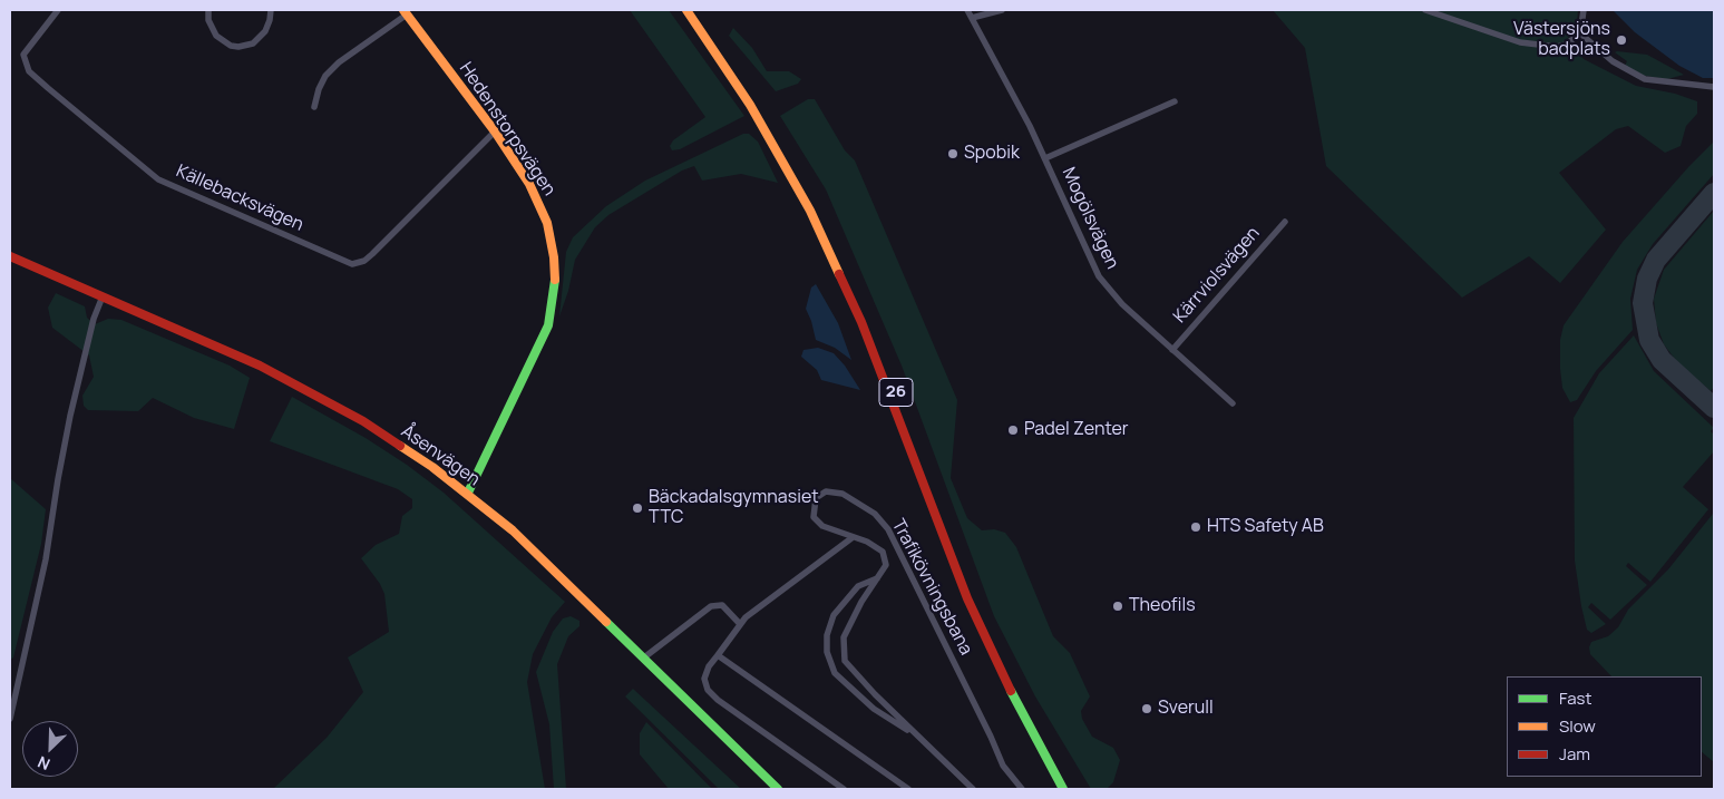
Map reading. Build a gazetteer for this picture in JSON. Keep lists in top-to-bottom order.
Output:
{
  "streets": {
    "main road": ["Hedenstorpsvägen", "26", "Åsenvägen"],
    "street": [
      "Källebacksvägen",
      "Mogölsvägen",
      "Kärrviolsvägen",
      "Trafikövningsbana"
    ]
  },
  "crossings": [
    ["Hedenstorpsvägen", "Källebacksvägen"],
    ["Hedenstorpsvägen", "Åsenvägen"],
    ["Mogölsvägen", "Kärrviolsvägen"]
  ],
  "places": [
    "Västersjöns badplats",
    "Spobik",
    "Padel Zenter",
    "Bäckadalsgymnasiet TTC",
    "HTS Safety AB",
    "Theofils",
    "Sverull"
  ],
  "legend": ["Fast", "Slow", "Jam"],
  "north": "bottom left"
}
